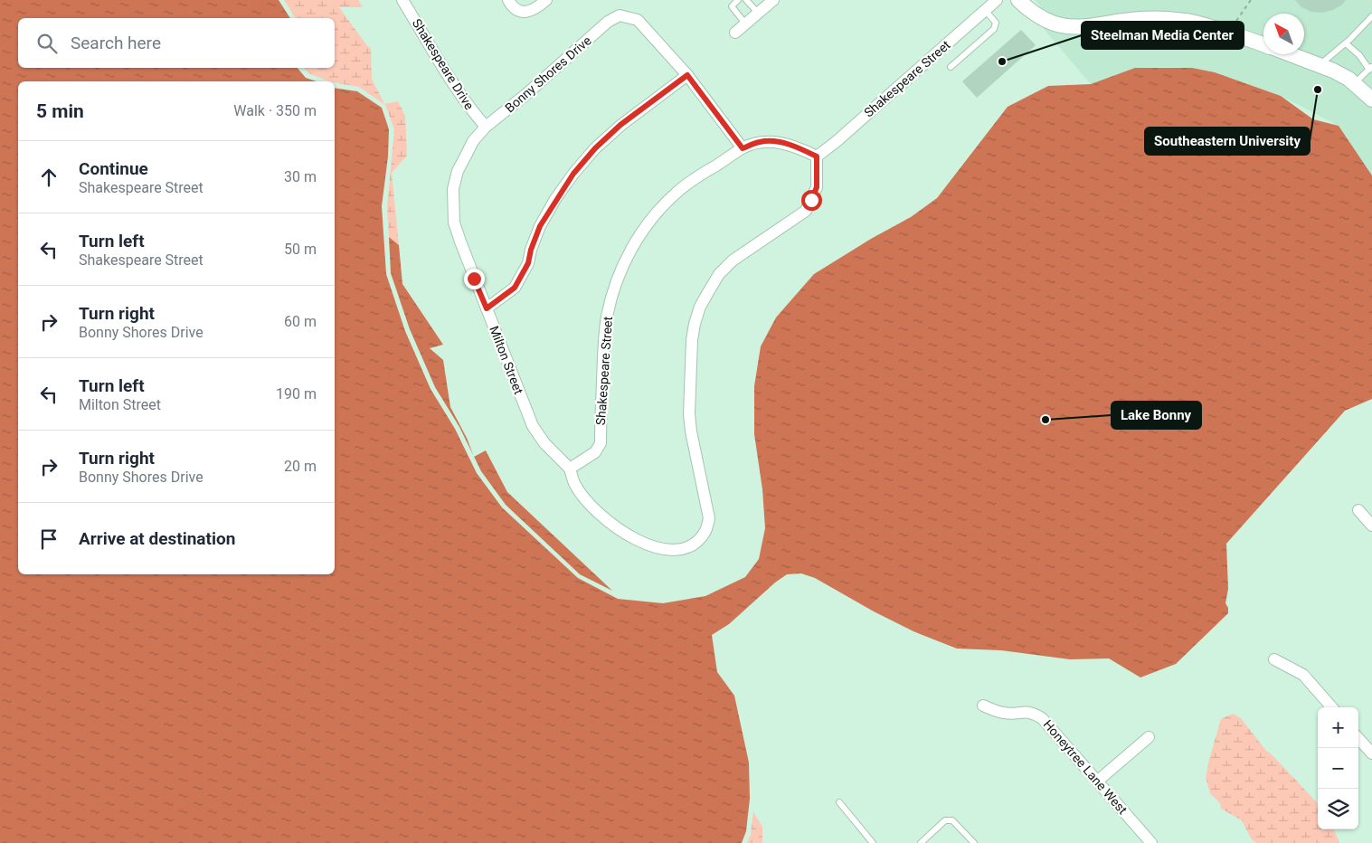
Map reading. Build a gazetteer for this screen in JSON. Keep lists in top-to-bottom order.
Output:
{
  "streets": {
    "street": [
      "Shakespeare Drive",
      "Bonny Shores Drive",
      "Shakespeare Street",
      "Milton Street",
      "Honeytree Lane West"
    ]
  },
  "crossings": [
    ["Shakespeare Drive", "Bonny Shores Drive"],
    ["Bonny Shores Drive", "Shakespeare Street"],
    ["Bonny Shores Drive", "Milton Street"],
    ["Shakespeare Street", "Milton Street"]
  ],
  "places": ["Steelman Media Center", "Southeastern University", "Lake Bonny"],
  "north": "top left",
  "page": {
    "search": "Search here",
    "heading": ["5 min", "Walk · 350 m"],
    "list": [
      ["Continue", "Shakespeare Street", "30 m"],
      ["Turn left", "Shakespeare Street", "50 m"],
      ["Turn right", "Bonny Shores Drive", "60 m"],
      ["Turn left", "Milton Street", "190 m"],
      ["Turn right", "Bonny Shores Drive", "20 m"],
      "Arrive at destination"
    ],
    "map_buttons": ["+", "−"]
  }
}
